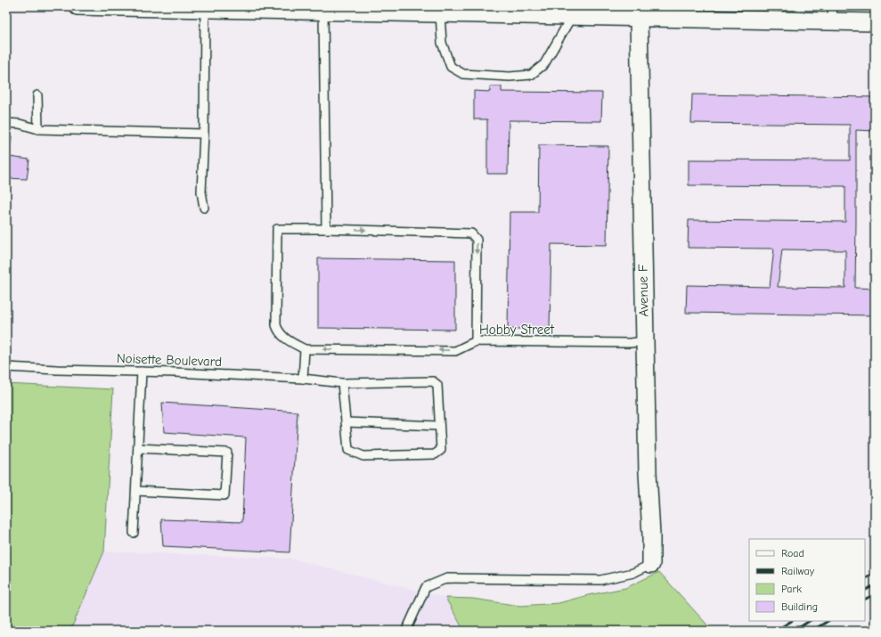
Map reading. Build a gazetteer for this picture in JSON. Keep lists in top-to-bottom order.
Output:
{
  "streets": {
    "street": ["Avenue F"],
    "lane": ["Hobby Street", "Noisette Boulevard"]
  },
  "crossings": [
    ["Avenue F", "Hobby Street"]
  ],
  "one_way": ["Hobby Street"],
  "legend": [
    "Road",
    "Railway",
    "Park",
    "Building"
  ]
}
